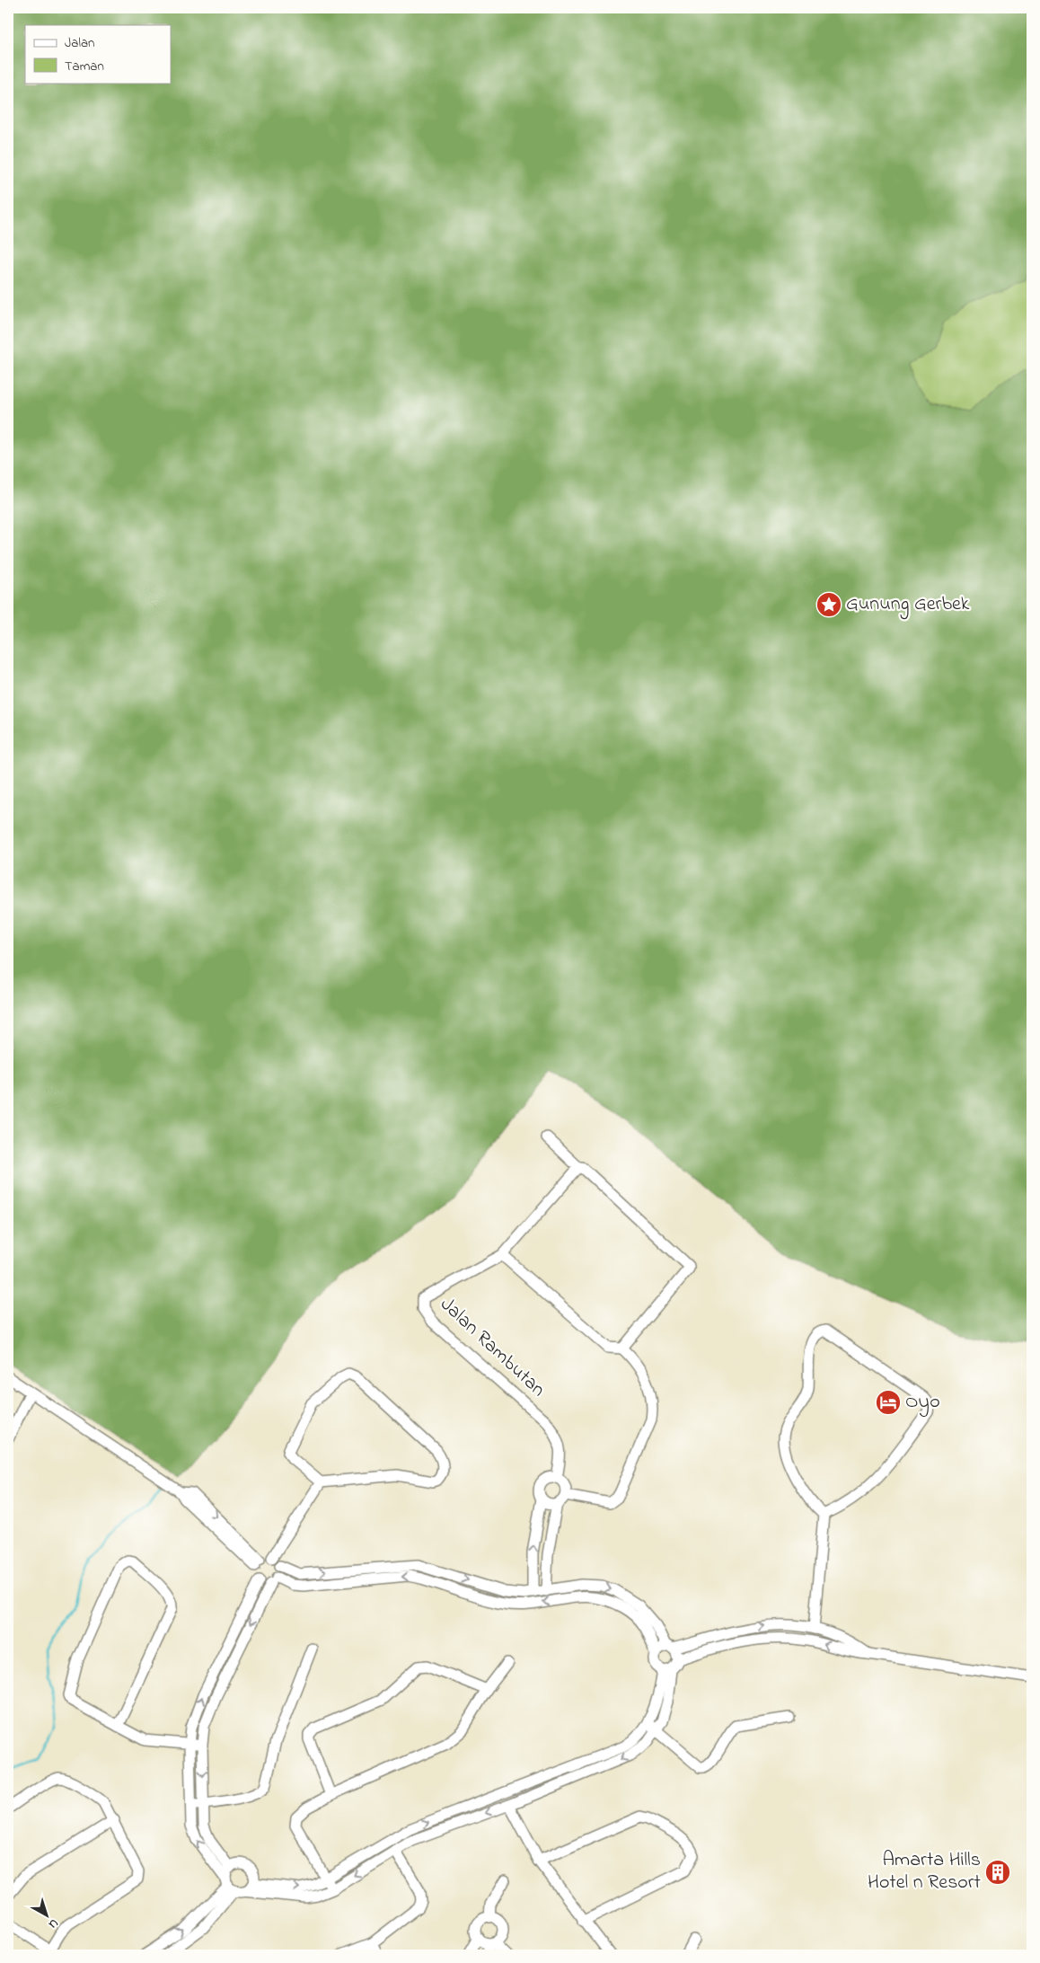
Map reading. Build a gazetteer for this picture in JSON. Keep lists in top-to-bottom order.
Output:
{
  "streets": {
    "street": ["Jalan Rambutan"]
  },
  "places": {
    "place": ["Gunung Gerbek"],
    "hotel": ["Oyo"],
    "building": ["Amarta Hills Hotel n Resort"]
  },
  "legend": ["Jalan", "Taman"],
  "north": "bottom right"
}
